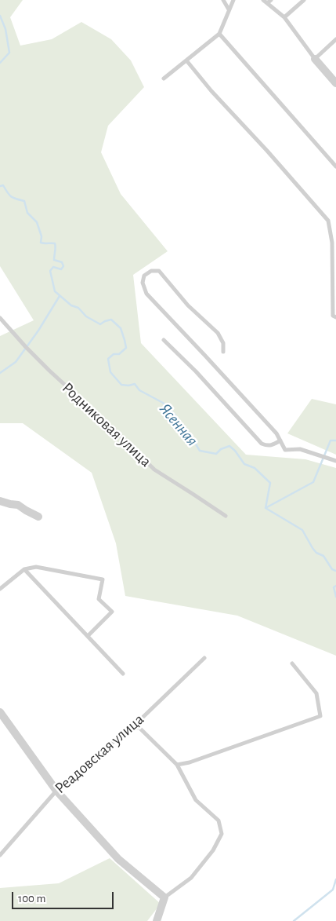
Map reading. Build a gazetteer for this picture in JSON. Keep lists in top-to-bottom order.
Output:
{
  "streets": {
    "lane": ["Родниковая улица", "Реадовская улица"]
  },
  "water": ["Ясенная"],
  "scale_bar": "100 m"
}
